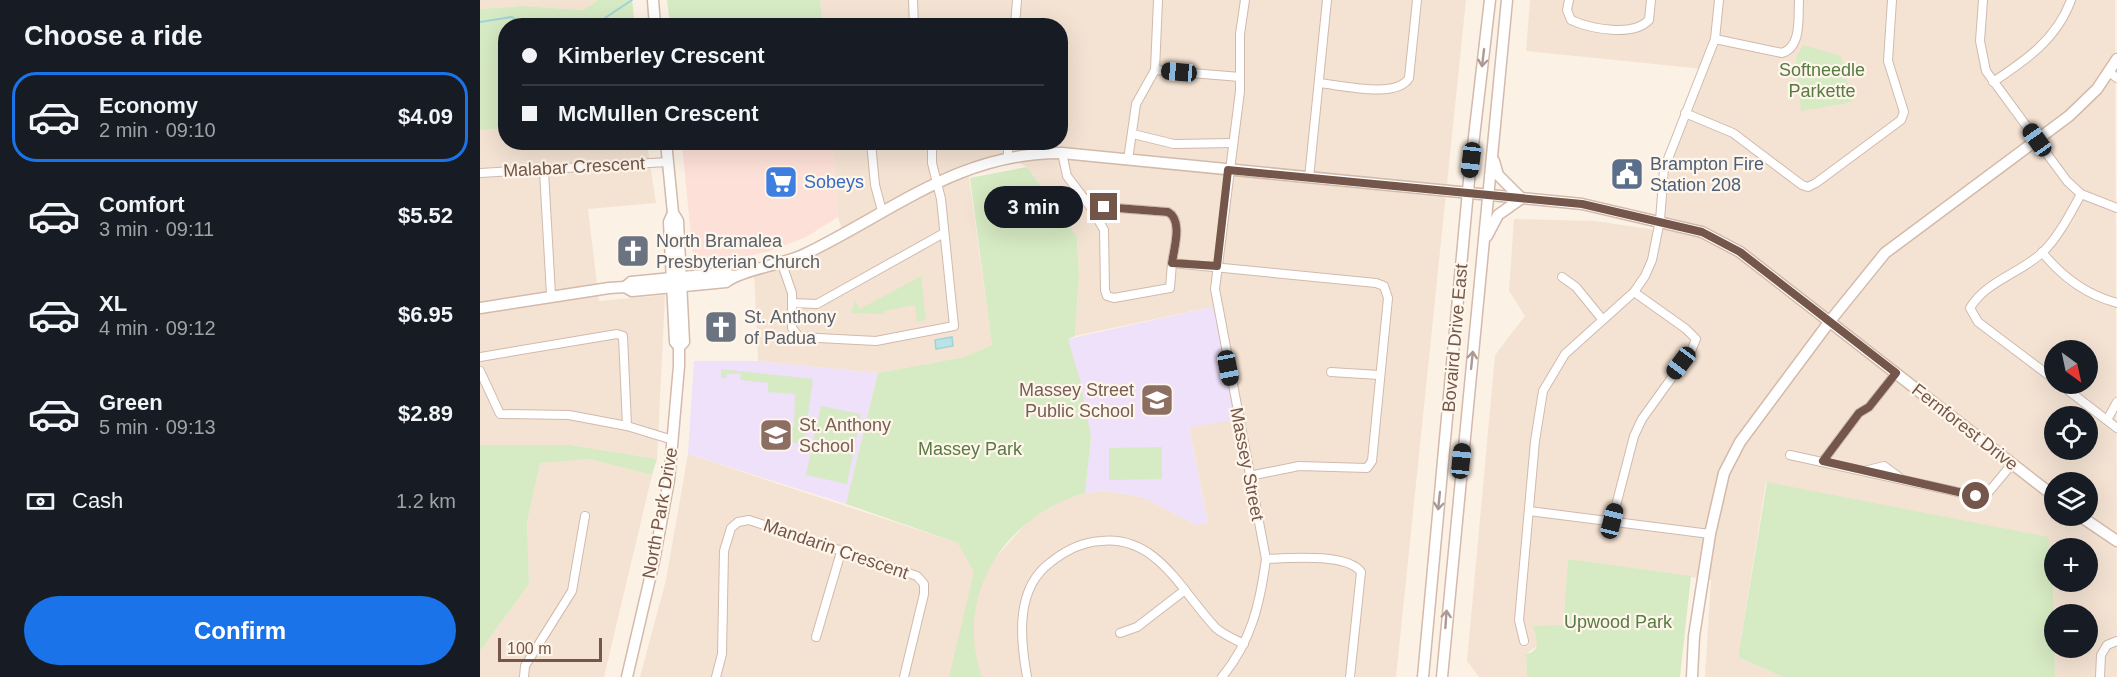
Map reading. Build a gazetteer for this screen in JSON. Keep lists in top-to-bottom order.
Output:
{
  "streets": {
    "street": [
      "Malabar Crescent",
      "Bovaird Drive East",
      "Fernforest Drive",
      "Massey Street",
      "North Park Drive",
      "Mandarin Crescent"
    ]
  },
  "crossings": [
    ["Malabar Crescent", "North Park Drive"],
    ["Bovaird Drive East", "Fernforest Drive"],
    ["Fernforest Drive", "Massey Street"],
    ["Fernforest Drive", "North Park Drive"]
  ],
  "parks": ["Softneedle Parkette", "Massey Park", "Upwood Park"],
  "places": {
    "public building": ["Brampton Fire Station 208"],
    "supermarket": ["Sobeys"],
    "church": ["North Bramalea Presbyterian Church", "St. Anthony of Padua"],
    "school or university": ["Massey Street Public School", "St. Anthony School"]
  },
  "scale_bar": "100 m",
  "north": "bottom right",
  "page": {
    "heading": "Choose a ride",
    "banner": ["Kimberley Crescent", "McMullen Crescent"],
    "list": [
      {
        "name": "Economy",
        "note": "2 min · 09:10",
        "value": "$4.09"
      },
      {
        "name": "Comfort",
        "note": "3 min · 09:11",
        "value": "$5.52"
      },
      {
        "name": "XL",
        "note": "4 min · 09:12",
        "value": "$6.95"
      },
      {
        "name": "Green",
        "note": "5 min · 09:13",
        "value": "$2.89"
      }
    ],
    "bubble": "3 min",
    "map_buttons": ["+", "−"],
    "pay": ["Cash", "1.2 km"],
    "buttons": "Confirm",
    "scale": "100 m"
  }
}
